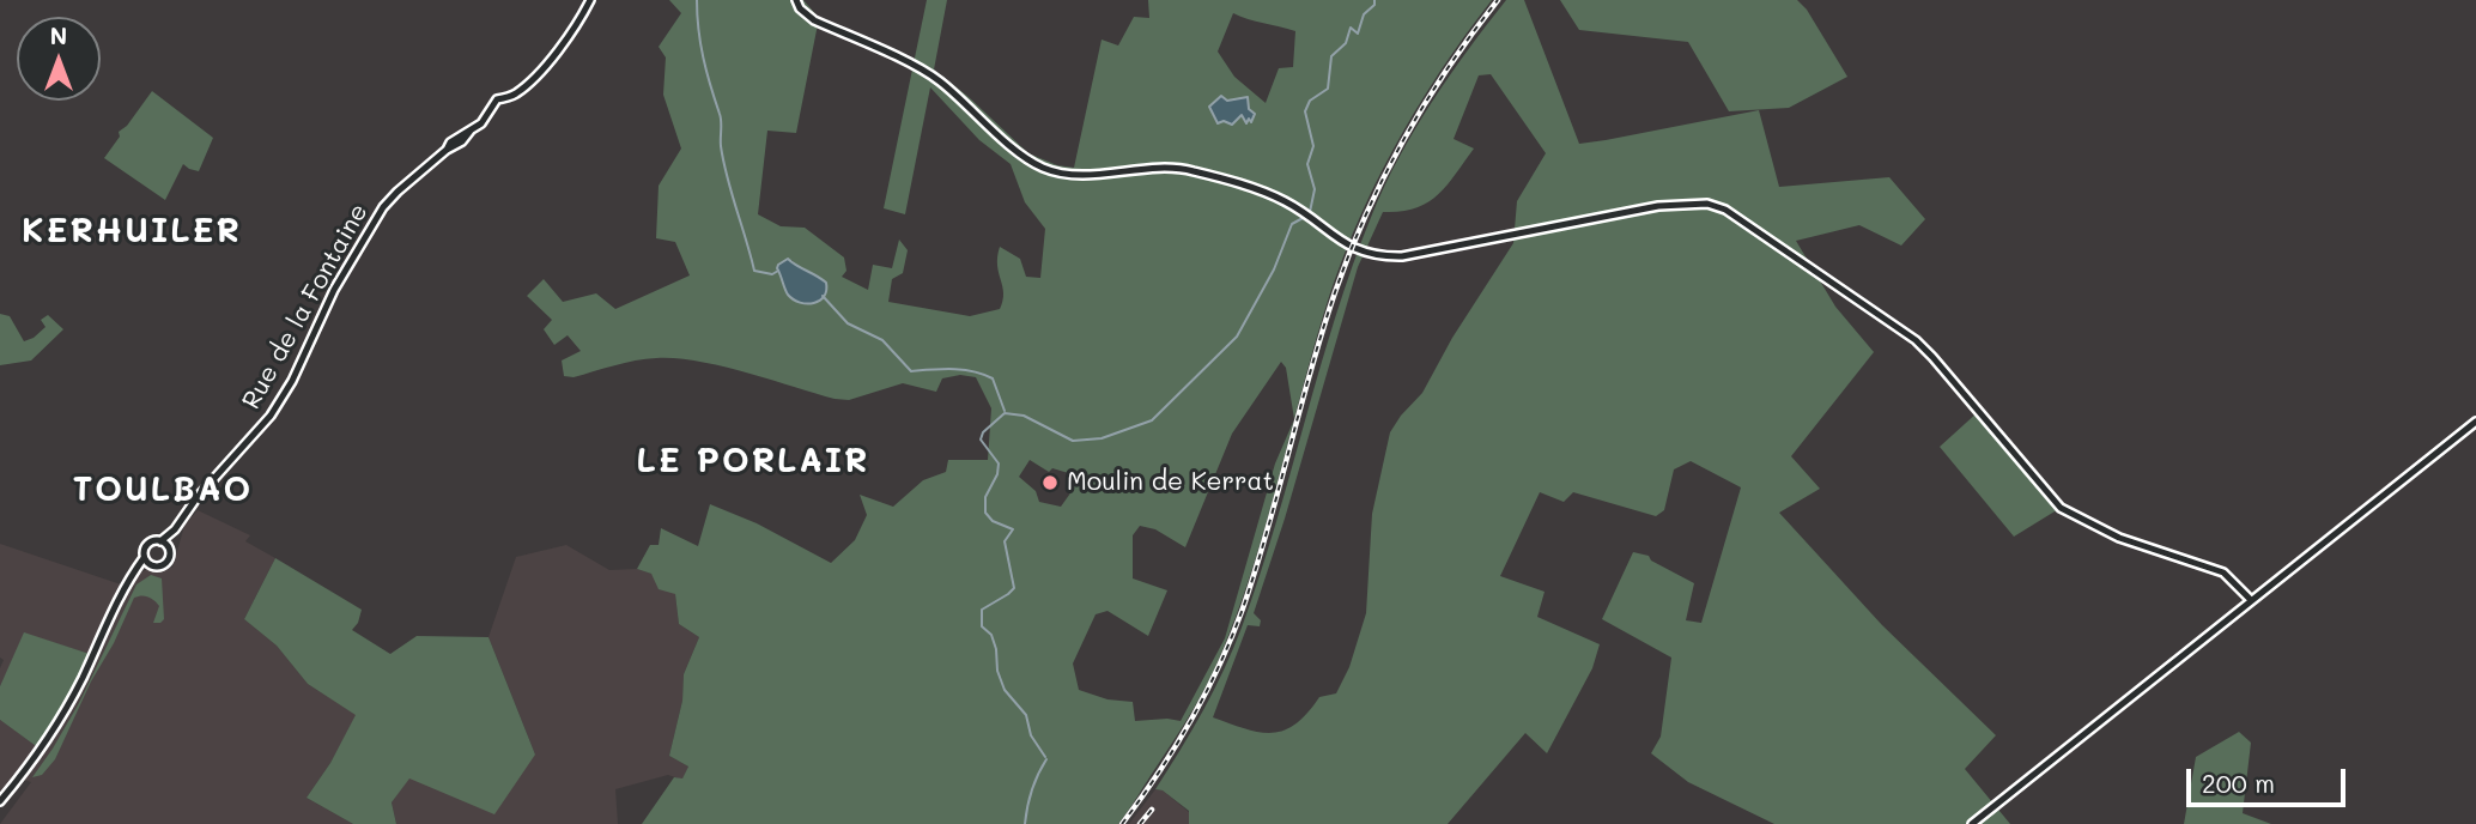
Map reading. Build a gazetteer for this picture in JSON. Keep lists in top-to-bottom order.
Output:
{
  "streets": {
    "main road": ["Rue de la Fontaine"]
  },
  "districts": ["KERHUILER", "LE PORLAIR", "TOULBAO"],
  "places": ["Moulin de Kerrat"],
  "scale_bar": "200 m",
  "north": "top"
}
